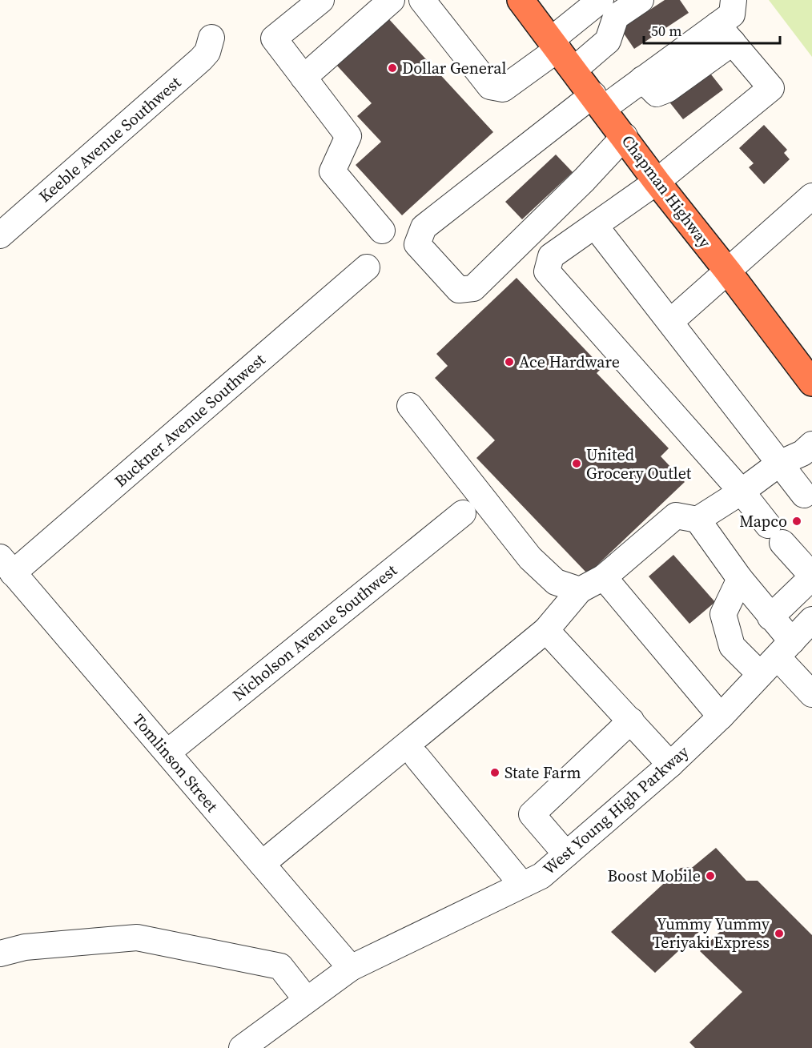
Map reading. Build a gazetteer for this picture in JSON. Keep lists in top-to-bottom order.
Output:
{
  "streets": {
    "highway": ["Chapman Highway"],
    "street": [
      "Keeble Avenue Southwest",
      "Buckner Avenue Southwest",
      "Nicholson Avenue Southwest",
      "Tomlinson Street",
      "West Young High Parkway"
    ]
  },
  "crossings": [
    ["Buckner Avenue Southwest", "Tomlinson Street"],
    ["Nicholson Avenue Southwest", "Tomlinson Street"],
    ["Tomlinson Street", "West Young High Parkway"]
  ],
  "places": [
    "Dollar General",
    "Ace Hardware",
    "United Grocery Outlet",
    "Mapco",
    "State Farm",
    "Boost Mobile",
    "Yummy Yummy Teriyaki Express"
  ],
  "scale_bar": "50 m"
}
